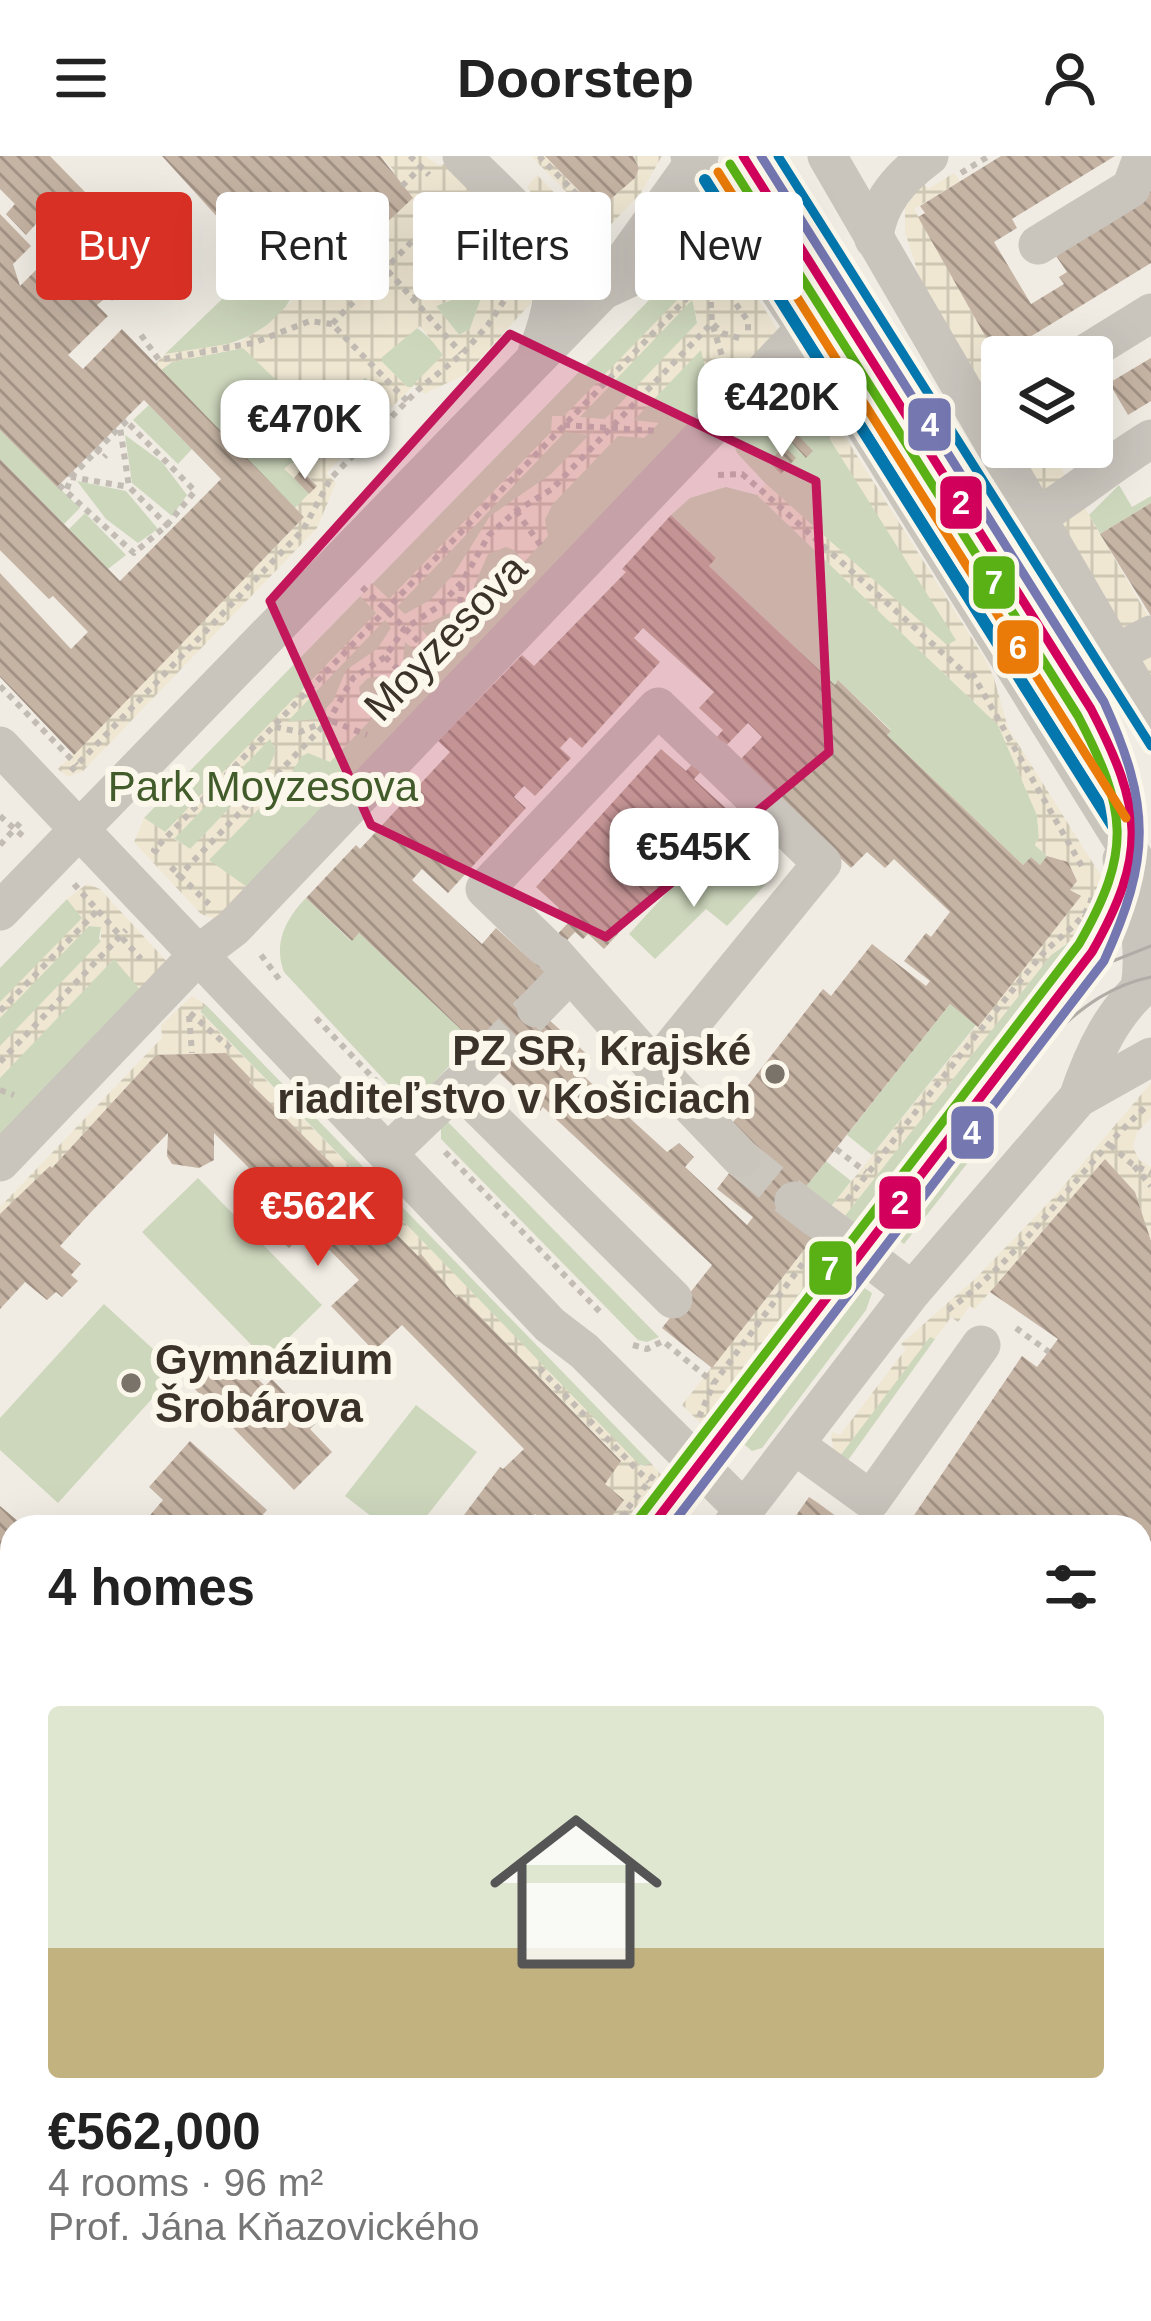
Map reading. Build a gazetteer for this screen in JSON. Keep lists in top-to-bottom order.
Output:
{
  "streets": {
    "street": ["Moyzesova"]
  },
  "parks": ["Park Moyzesova"],
  "places": ["PZ SR, Krajské riaditeľstvo v Košiciach", "Gymnázium Šrobárova"],
  "lines": [
    "transit line 2",
    "tram line 4",
    "transit line 7",
    "transit line 6"
  ],
  "page": {
    "header": "Doorstep",
    "chip": [
      "Buy",
      "Rent",
      "Filters",
      "New"
    ],
    "price": [
      "€420K",
      "€470K",
      "€545K",
      "€562K"
    ],
    "heading": "4 homes",
    "list": [
      {
        "name": "€562,000",
        "note": "4 rooms · 96 m² · Prof. Jána Kňazovického"
      }
    ]
  }
}
